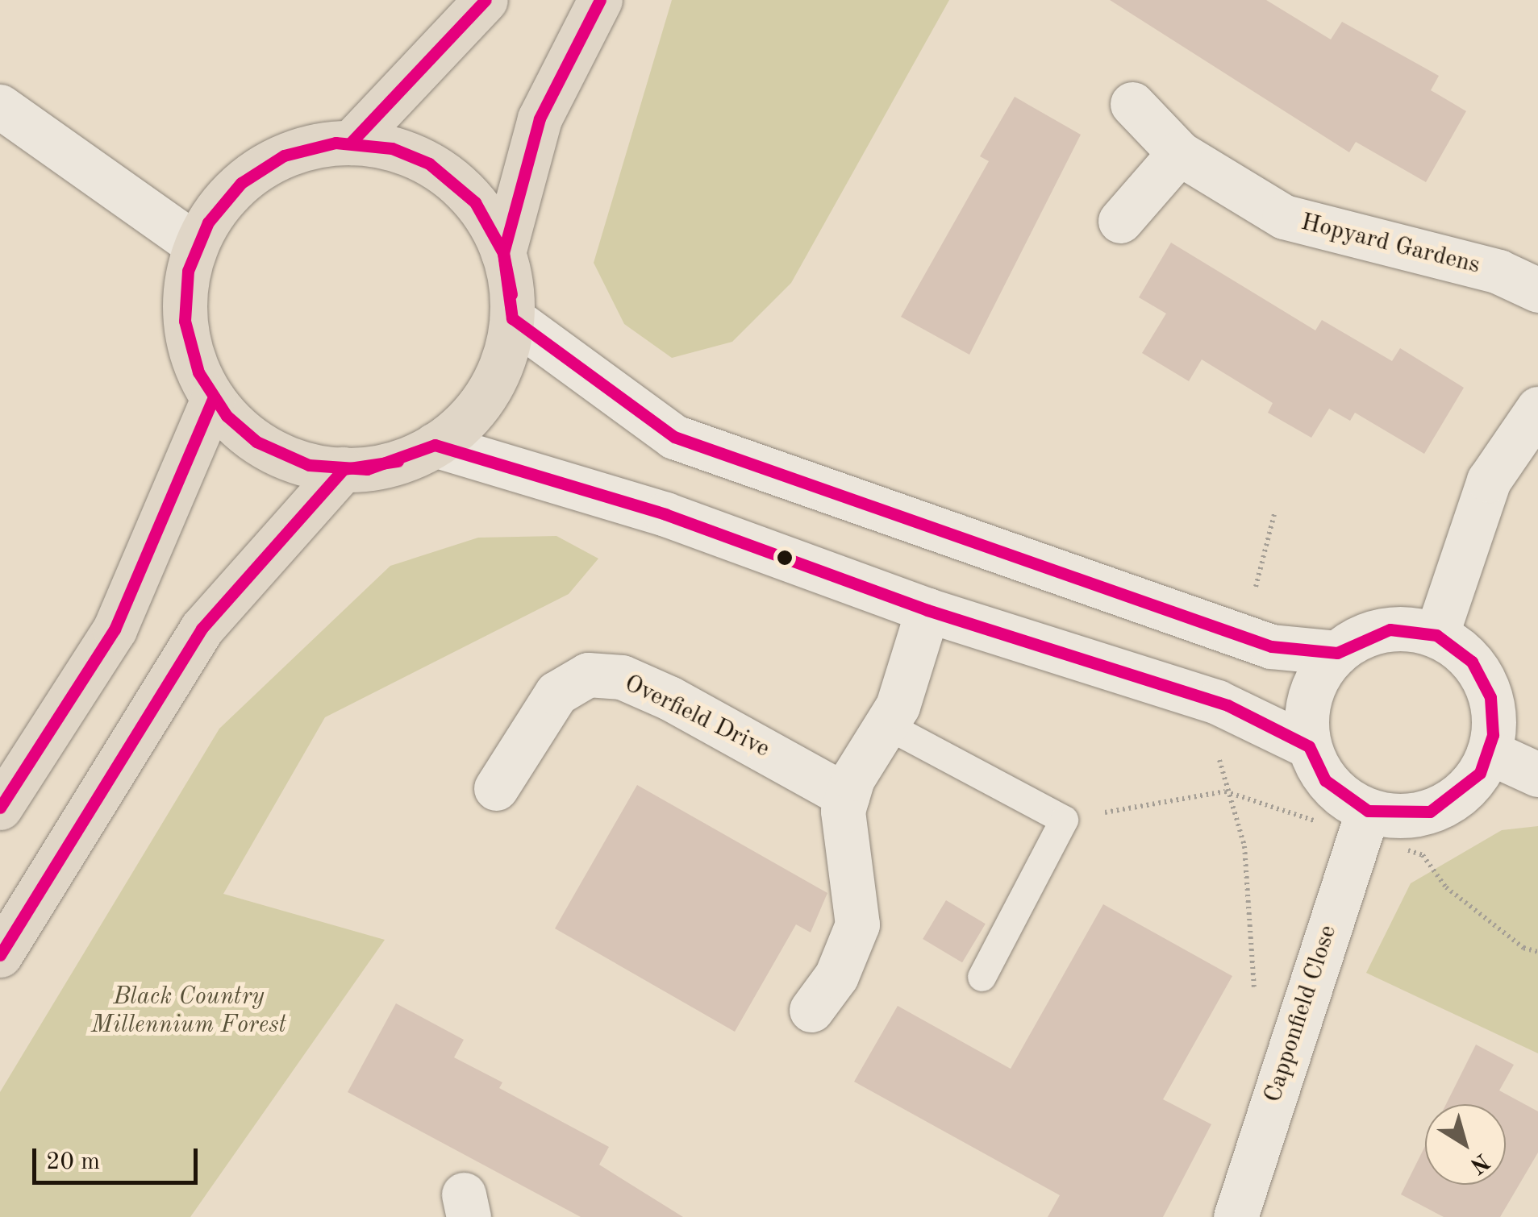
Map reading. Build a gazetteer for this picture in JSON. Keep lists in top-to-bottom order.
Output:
{
  "streets": {
    "street": ["Hopyard Gardens", "Overfield Drive", "Capponfield Close"]
  },
  "parks": ["Black Country Millennium Forest"],
  "scale_bar": "20 m",
  "north": "bottom right"
}
